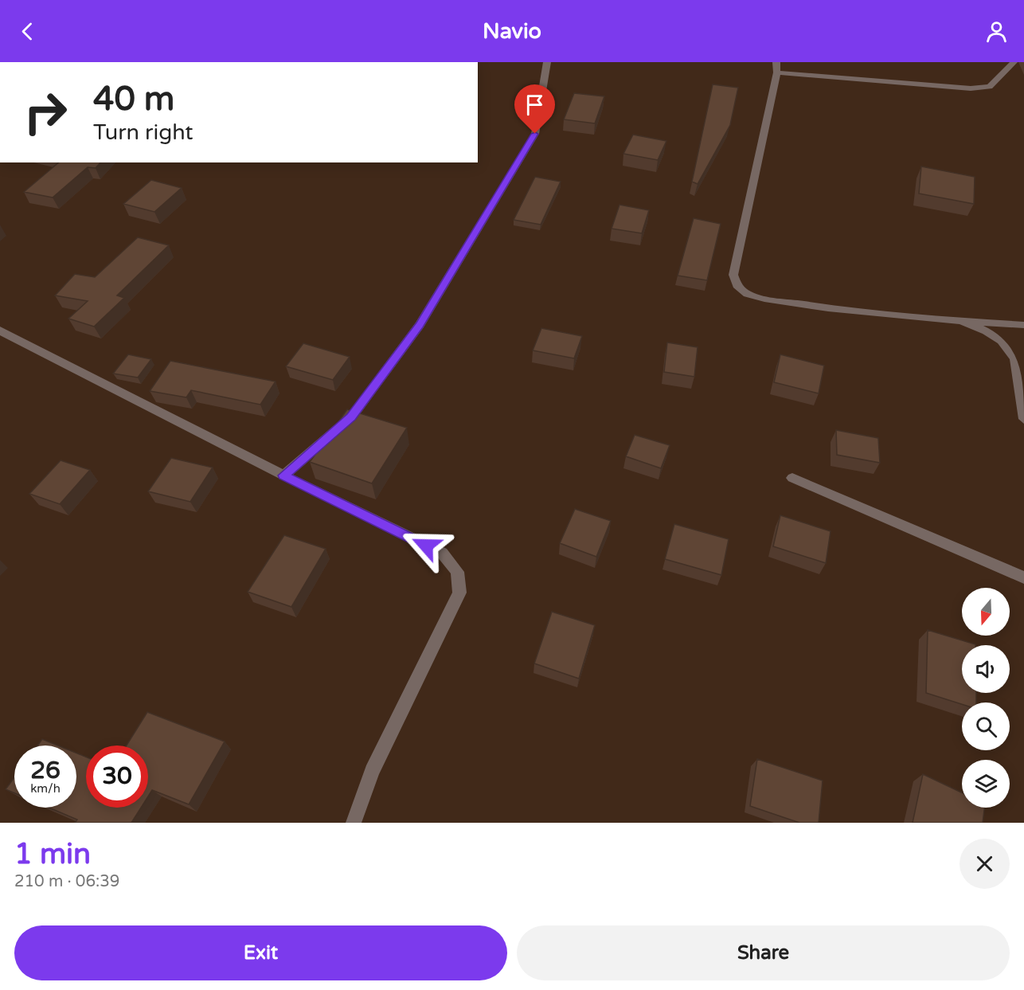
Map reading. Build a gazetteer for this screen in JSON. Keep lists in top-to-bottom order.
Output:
{
  "north": "bottom",
  "page": {
    "header": "Navio",
    "turn": ["40 m", "Turn right"],
    "speed": "26 km/h",
    "limit": "30",
    "heading": ["1 min", "210 m · 06:39"],
    "buttons": ["Exit", "Share"]
  }
}
